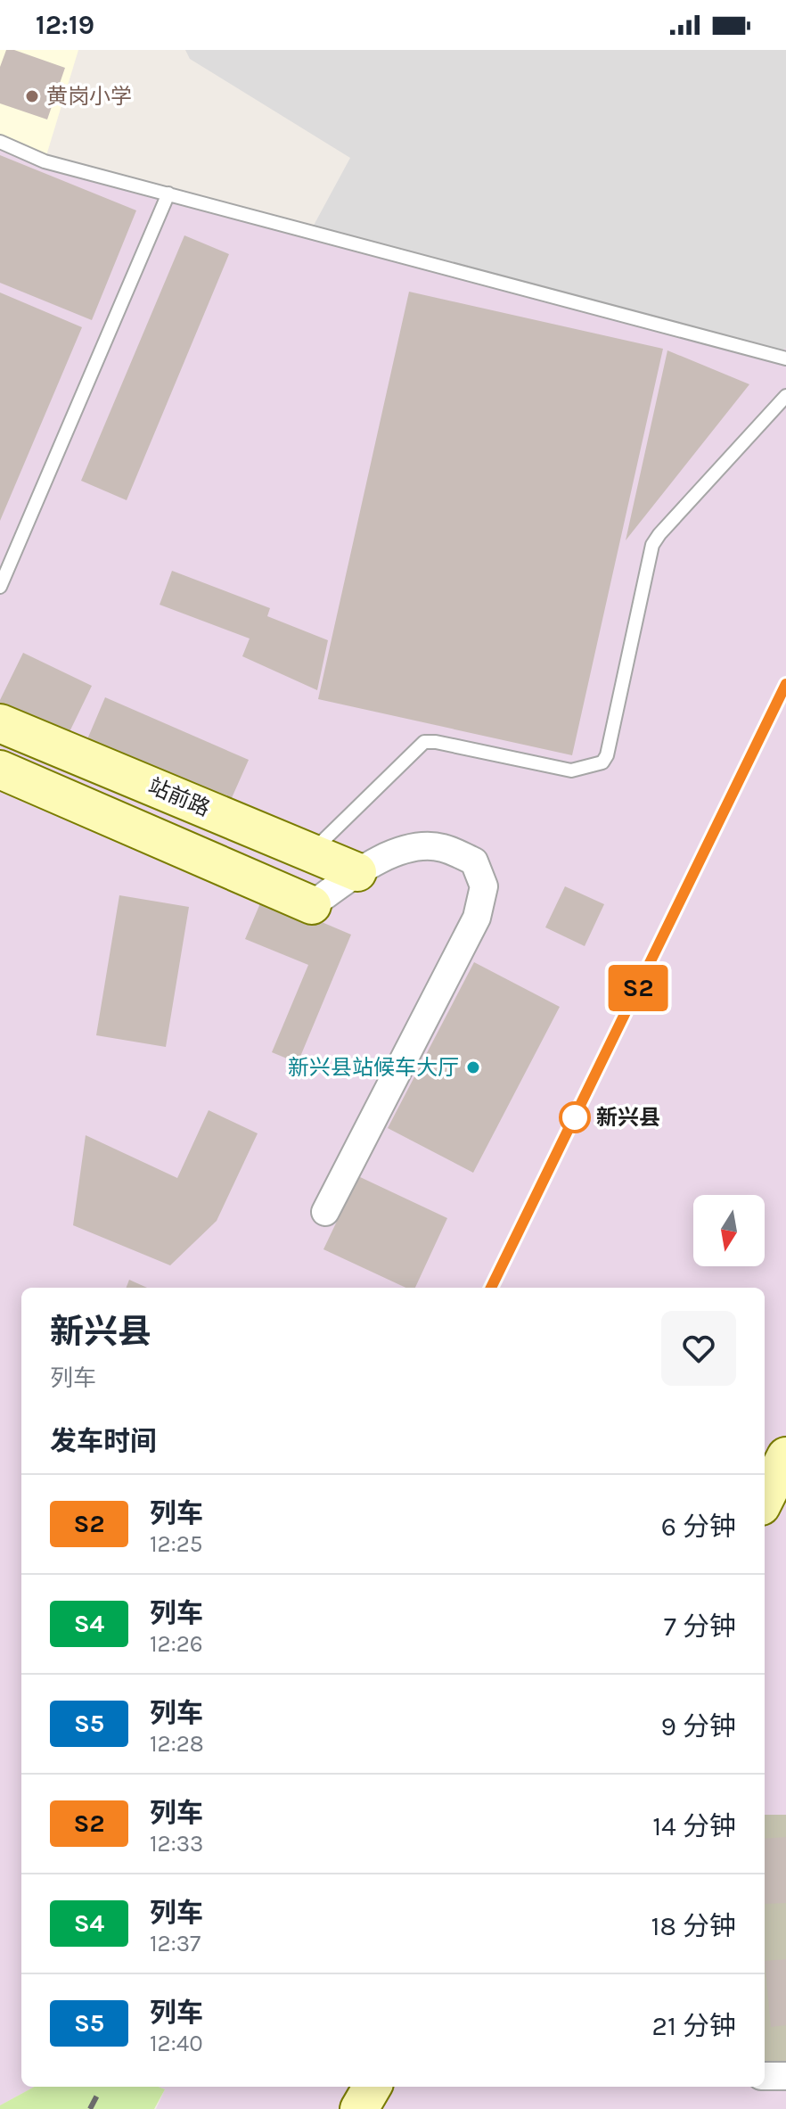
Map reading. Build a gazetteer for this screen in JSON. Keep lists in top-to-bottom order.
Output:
{
  "streets": {
    "street": ["站前路"]
  },
  "places": ["黄岗小学", "新兴县站候车大厅", "新兴县"],
  "north": "bottom",
  "page": {
    "status": "12:19",
    "on_map": "S2",
    "heading": [
      ["新兴县", "列车"],
      "发车时间"
    ],
    "list": [
      {
        "mark": "S2",
        "name": "列车",
        "note": "12:25",
        "value": "6 分钟"
      },
      {
        "mark": "S4",
        "name": "列车",
        "note": "12:26",
        "value": "7 分钟"
      },
      {
        "mark": "S5",
        "name": "列车",
        "note": "12:28",
        "value": "9 分钟"
      },
      {
        "mark": "S2",
        "name": "列车",
        "note": "12:33",
        "value": "14 分钟"
      },
      {
        "mark": "S4",
        "name": "列车",
        "note": "12:37",
        "value": "18 分钟"
      },
      {
        "mark": "S5",
        "name": "列车",
        "note": "12:40",
        "value": "21 分钟"
      }
    ]
  }
}
